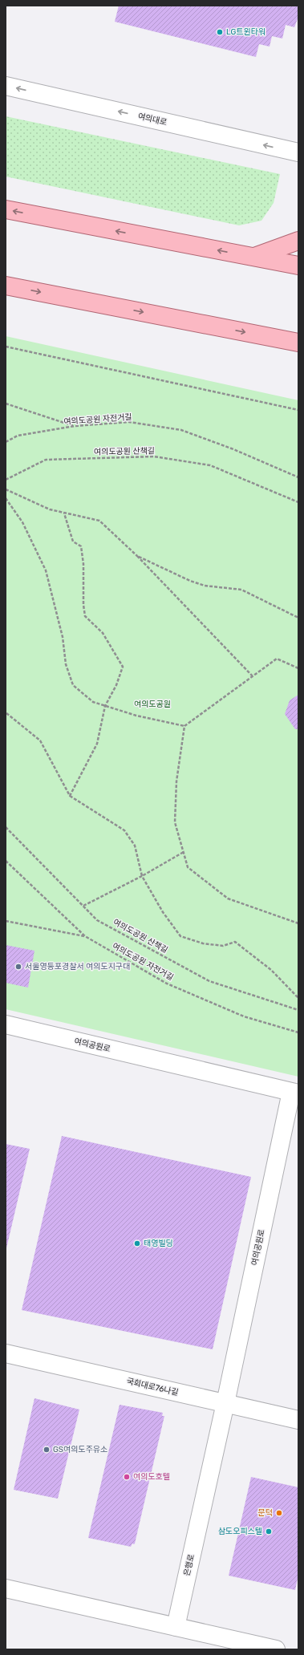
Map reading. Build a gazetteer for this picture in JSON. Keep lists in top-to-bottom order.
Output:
{
  "streets": {
    "street": [
      "여의대로",
      "여의공원로",
      "국회대로76나길",
      "은행로"
    ],
    "path": ["여의도공원 자전거길", "여의도공원 산책길"]
  },
  "crossings": [
    ["여의공원로", "국회대로76나길"],
    ["여의공원로", "은행로"],
    ["국회대로76나길", "은행로"]
  ],
  "one_way": ["여의대로"],
  "parks": ["여의도공원"],
  "places": [
    "LG트윈타워",
    "서울영등포경찰서 여의도지구대",
    "태영빌딩",
    "GS여의도주유소",
    "여의도호텔",
    "문턱",
    "삼도오피스텔"
  ]
}
